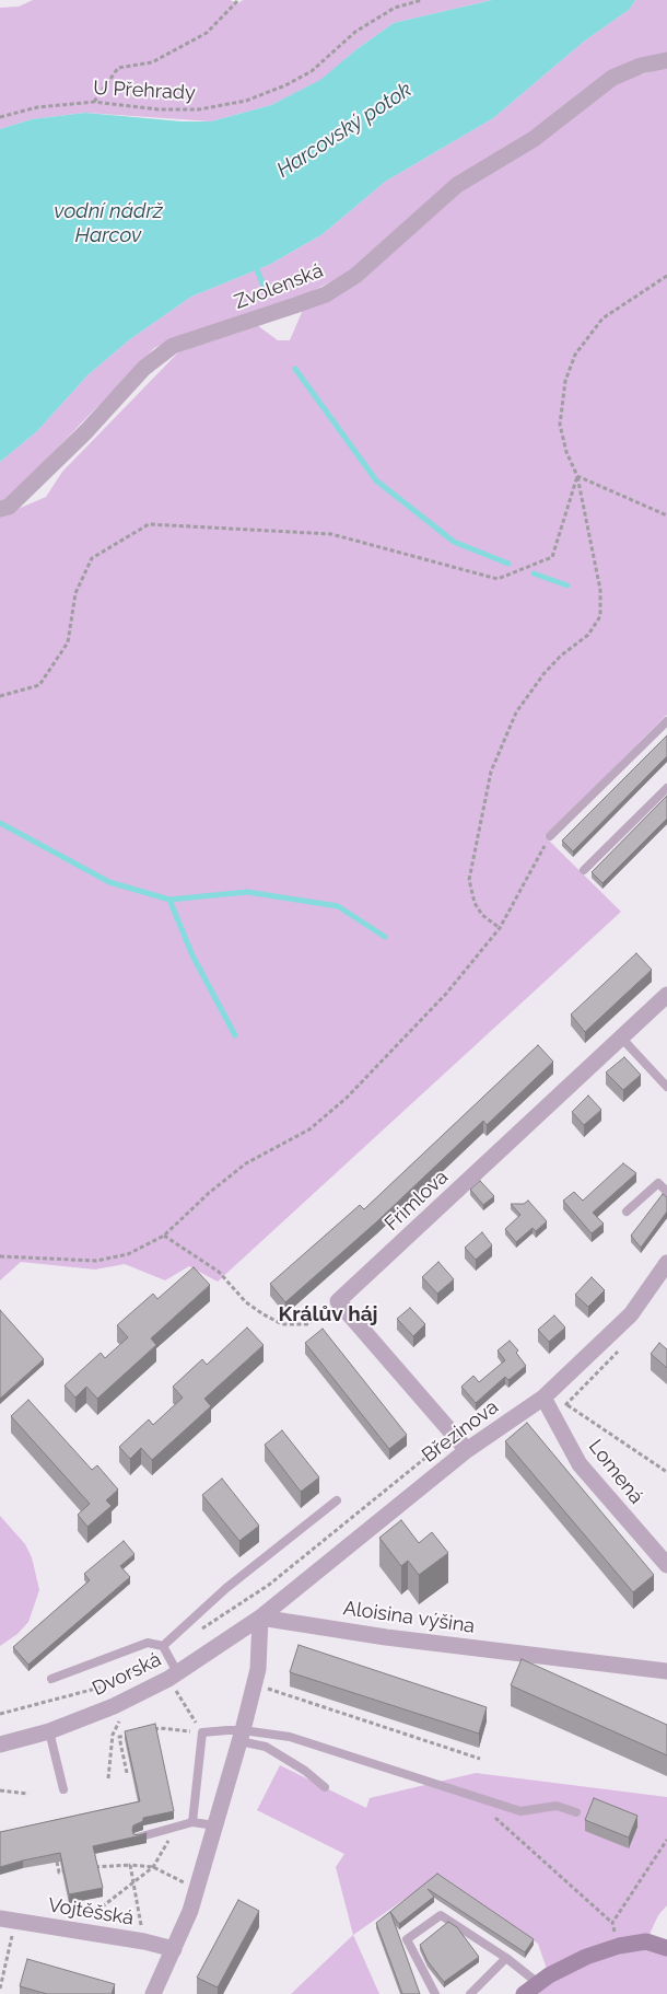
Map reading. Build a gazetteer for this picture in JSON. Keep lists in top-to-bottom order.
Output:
{
  "streets": {
    "street": [
      "Zvolenská",
      "Frimlova",
      "Březinova",
      "Lomená",
      "Aloisina výšina",
      "Dvorská",
      "Vojtěšská"
    ],
    "path": ["U Přehrady"]
  },
  "crossings": [
    ["Březinova", "Lomená"],
    ["Březinova", "Aloisina výšina"],
    ["Březinova", "Dvorská"],
    ["Aloisina výšina", "Dvorská"]
  ],
  "districts": ["Králův háj"],
  "water": ["Harcovský potok", "vodní nádrž Harcov"]
}
